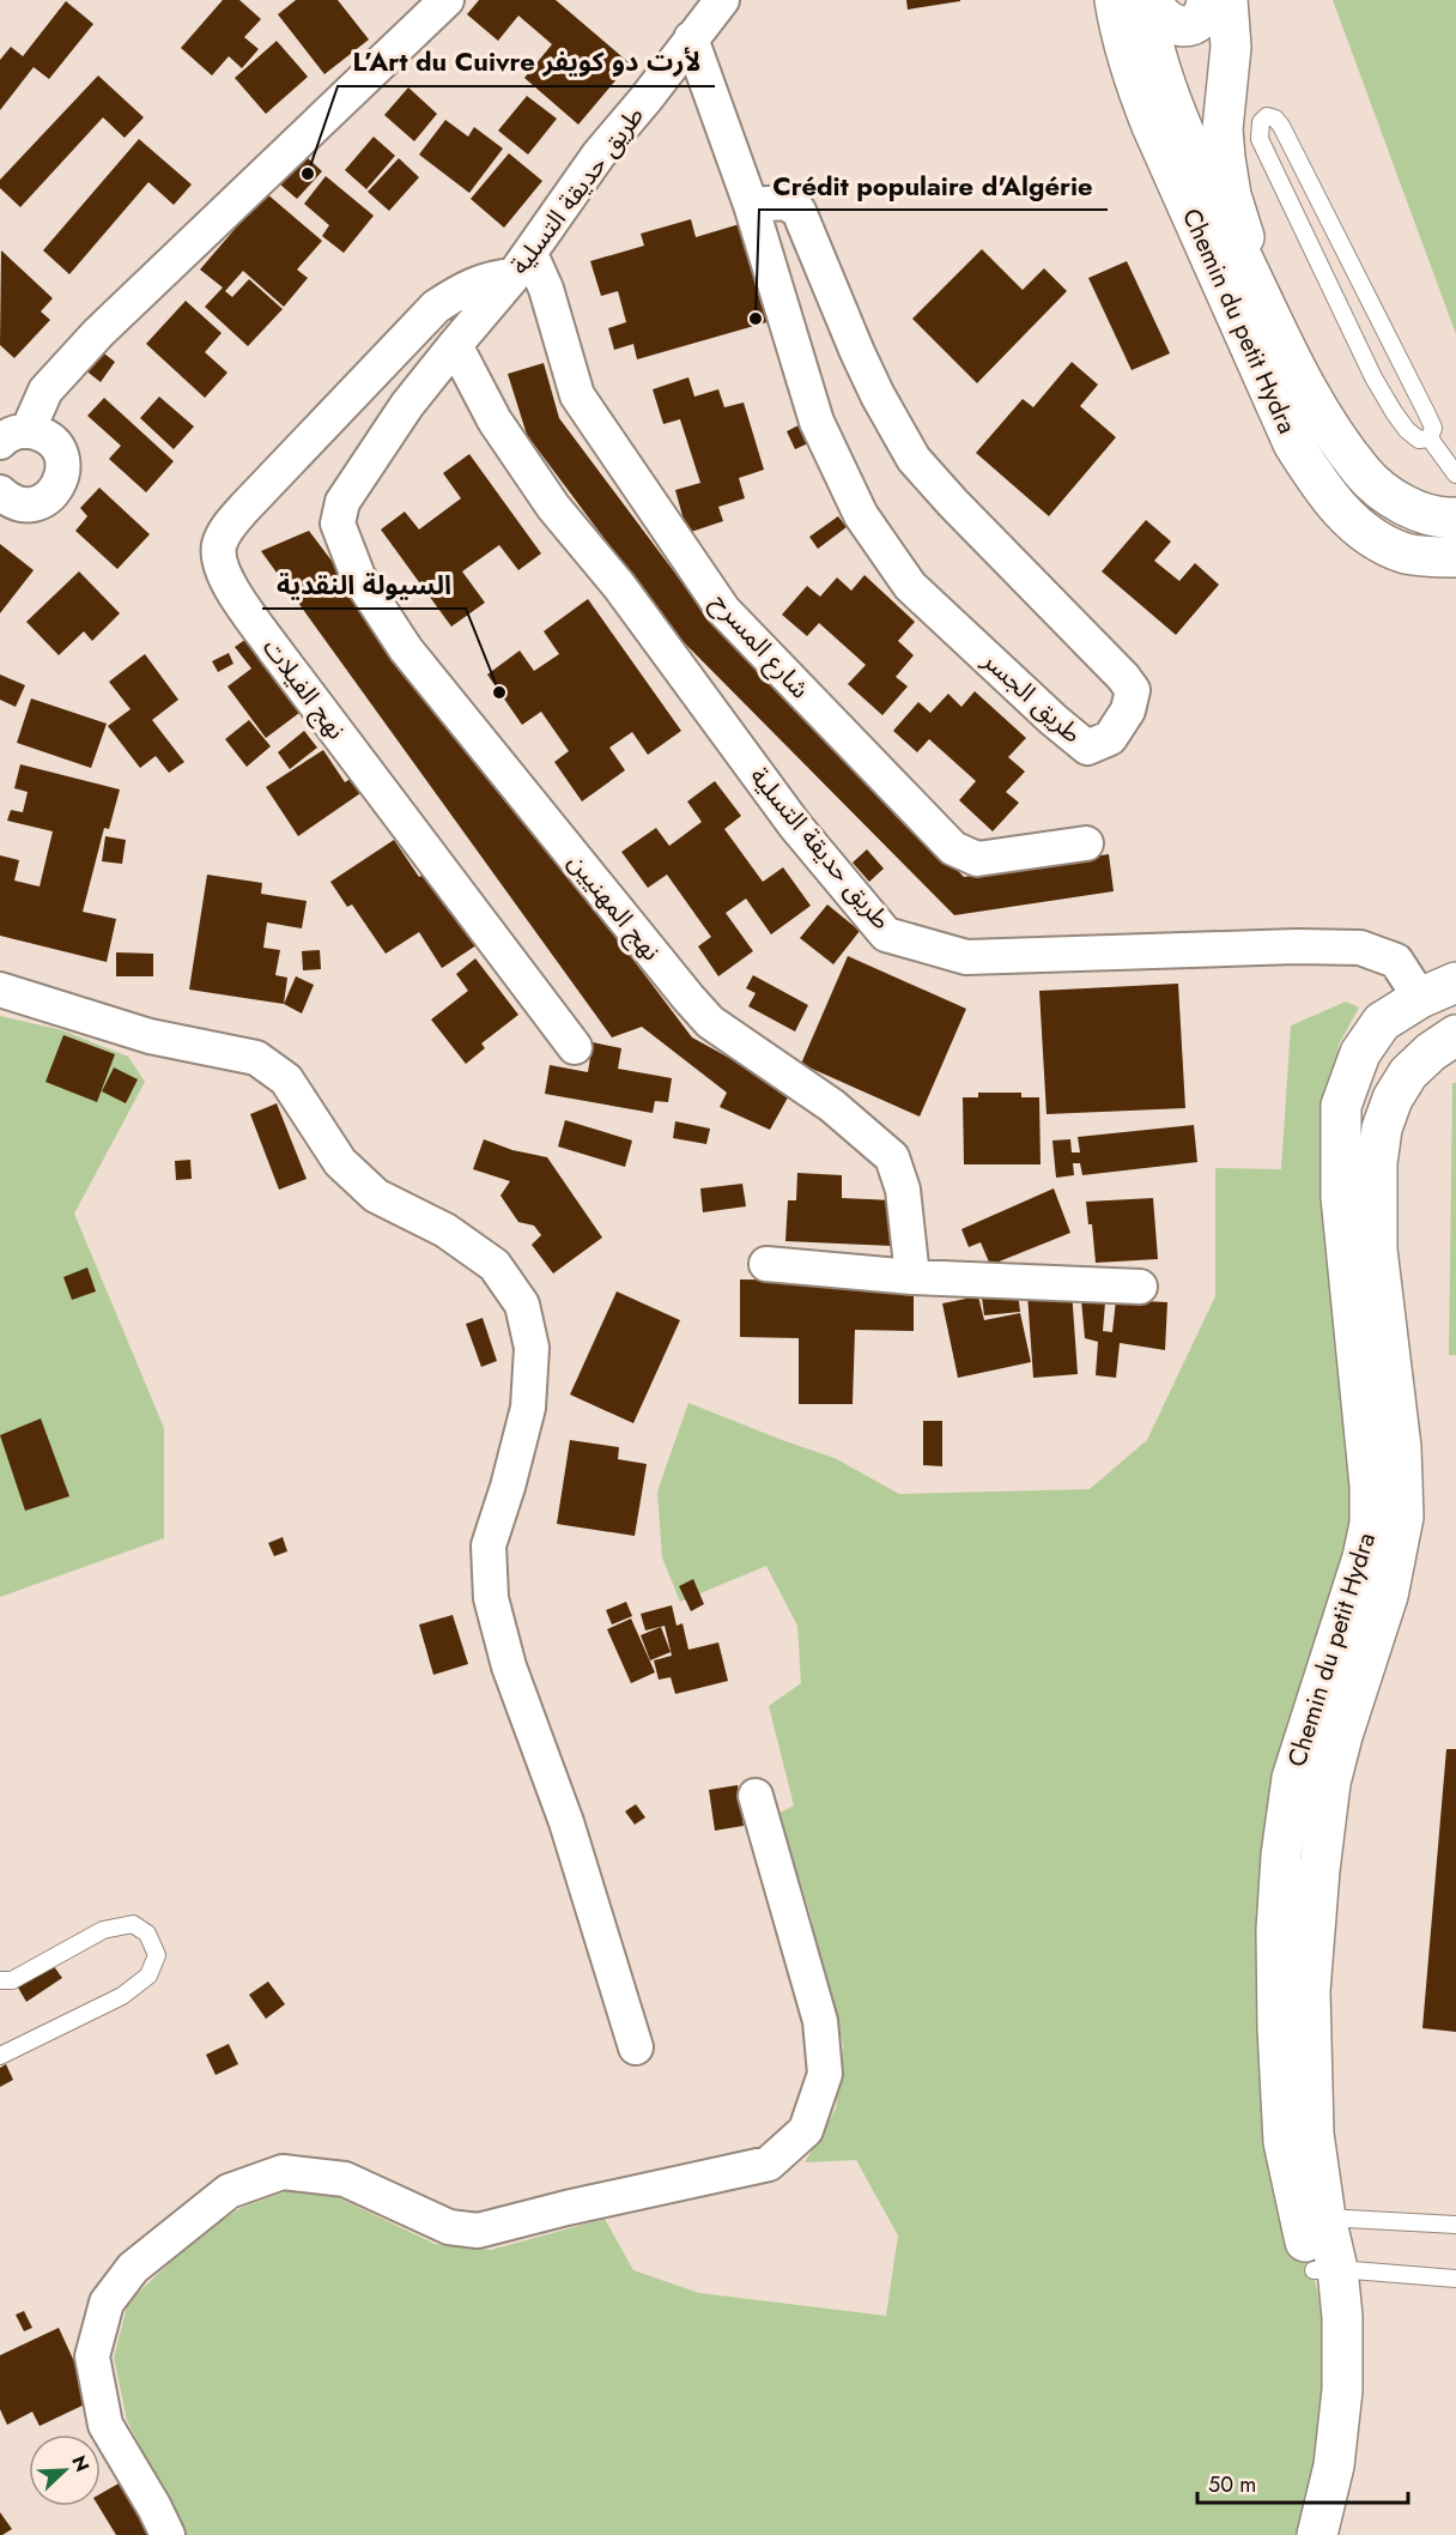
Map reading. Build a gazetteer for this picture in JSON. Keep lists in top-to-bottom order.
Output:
{
  "streets": {
    "main road": ["Chemin du petit Hydra"],
    "street": [
      "طريق حديقة التسلية",
      "شارع المسرح",
      "نهج الفيلات",
      "طريق الجسر",
      "نهج المهنيين"
    ]
  },
  "crossings": [
    ["طريق حديقة التسلية", "Chemin du petit Hydra"],
    ["طريق حديقة التسلية", "شارع المسرح"],
    ["طريق حديقة التسلية", "نهج الفيلات"],
    ["طريق حديقة التسلية", "طريق الجسر"],
    ["طريق حديقة التسلية", "نهج المهنيين"],
    ["شارع المسرح", "نهج الفيلات"]
  ],
  "places": ["L’Art du Cuivre لأرت دو كويفر", "Crédit populaire d'Algérie", "السيولة النقدية"],
  "scale_bar": "50 m",
  "north": "top right"
}
